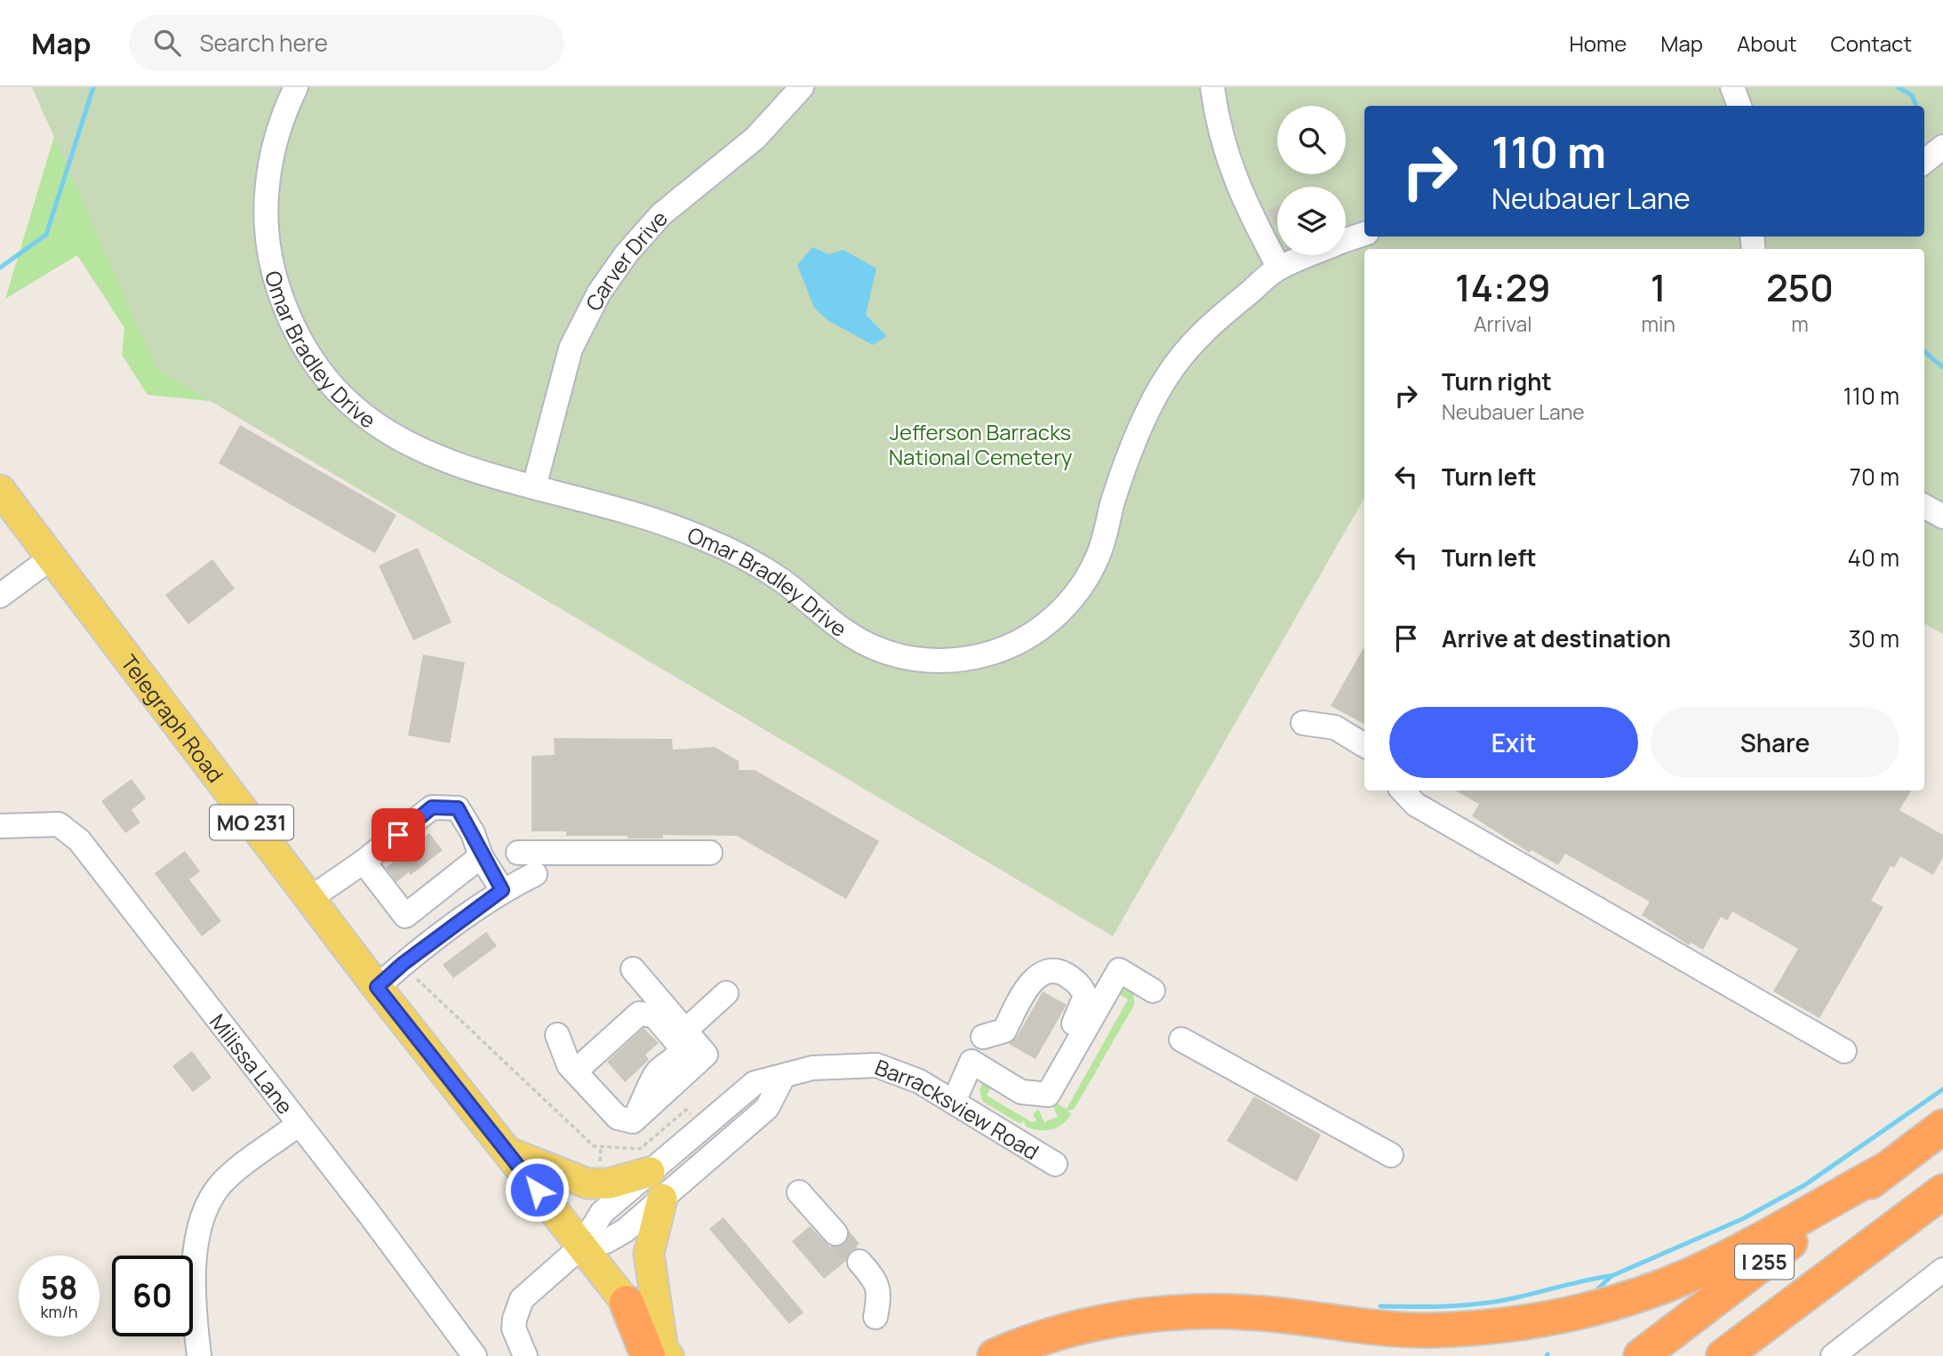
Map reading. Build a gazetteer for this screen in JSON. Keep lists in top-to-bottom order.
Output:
{
  "streets": {
    "highway": ["I 255"],
    "main road": ["Telegraph Road", "MO 231"],
    "street": [
      "Carver Drive",
      "Omar Bradley Drive",
      "Milissa Lane",
      "Barracksview Road"
    ]
  },
  "crossings": [
    ["Carver Drive", "Omar Bradley Drive"],
    ["Telegraph Road", "Barracksview Road"]
  ],
  "parks": ["Jefferson Barracks National Cemetery"],
  "page": {
    "header": "Map",
    "search": "Search here",
    "nav": [
      "Home",
      "Map",
      "About",
      "Contact"
    ],
    "turn": ["110 m", "Neubauer Lane"],
    "eta": [
      "14:29",
      "Arrival",
      "1",
      "min",
      "250",
      "m"
    ],
    "list": [
      {
        "name": "Turn right",
        "note": "Neubauer Lane",
        "value": "110 m"
      },
      {
        "name": "Turn left",
        "value": "70 m"
      },
      {
        "name": "Turn left",
        "value": "40 m"
      },
      {
        "name": "Arrive at destination",
        "value": "30 m"
      }
    ],
    "buttons": ["Exit", "Share"],
    "speed": "58 km/h",
    "limit": "60"
  }
}
